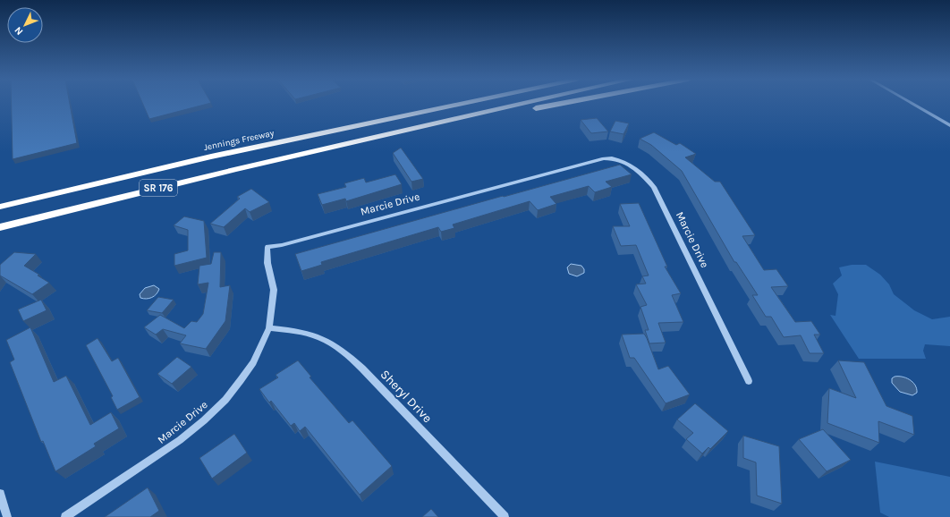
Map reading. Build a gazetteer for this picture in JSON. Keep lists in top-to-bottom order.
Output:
{
  "streets": {
    "highway": ["Jennings Freeway", "SR 176"],
    "street": ["Marcie Drive", "Sheryl Drive"]
  },
  "crossings": [
    ["Marcie Drive", "Sheryl Drive"]
  ],
  "north": "bottom left"
}
